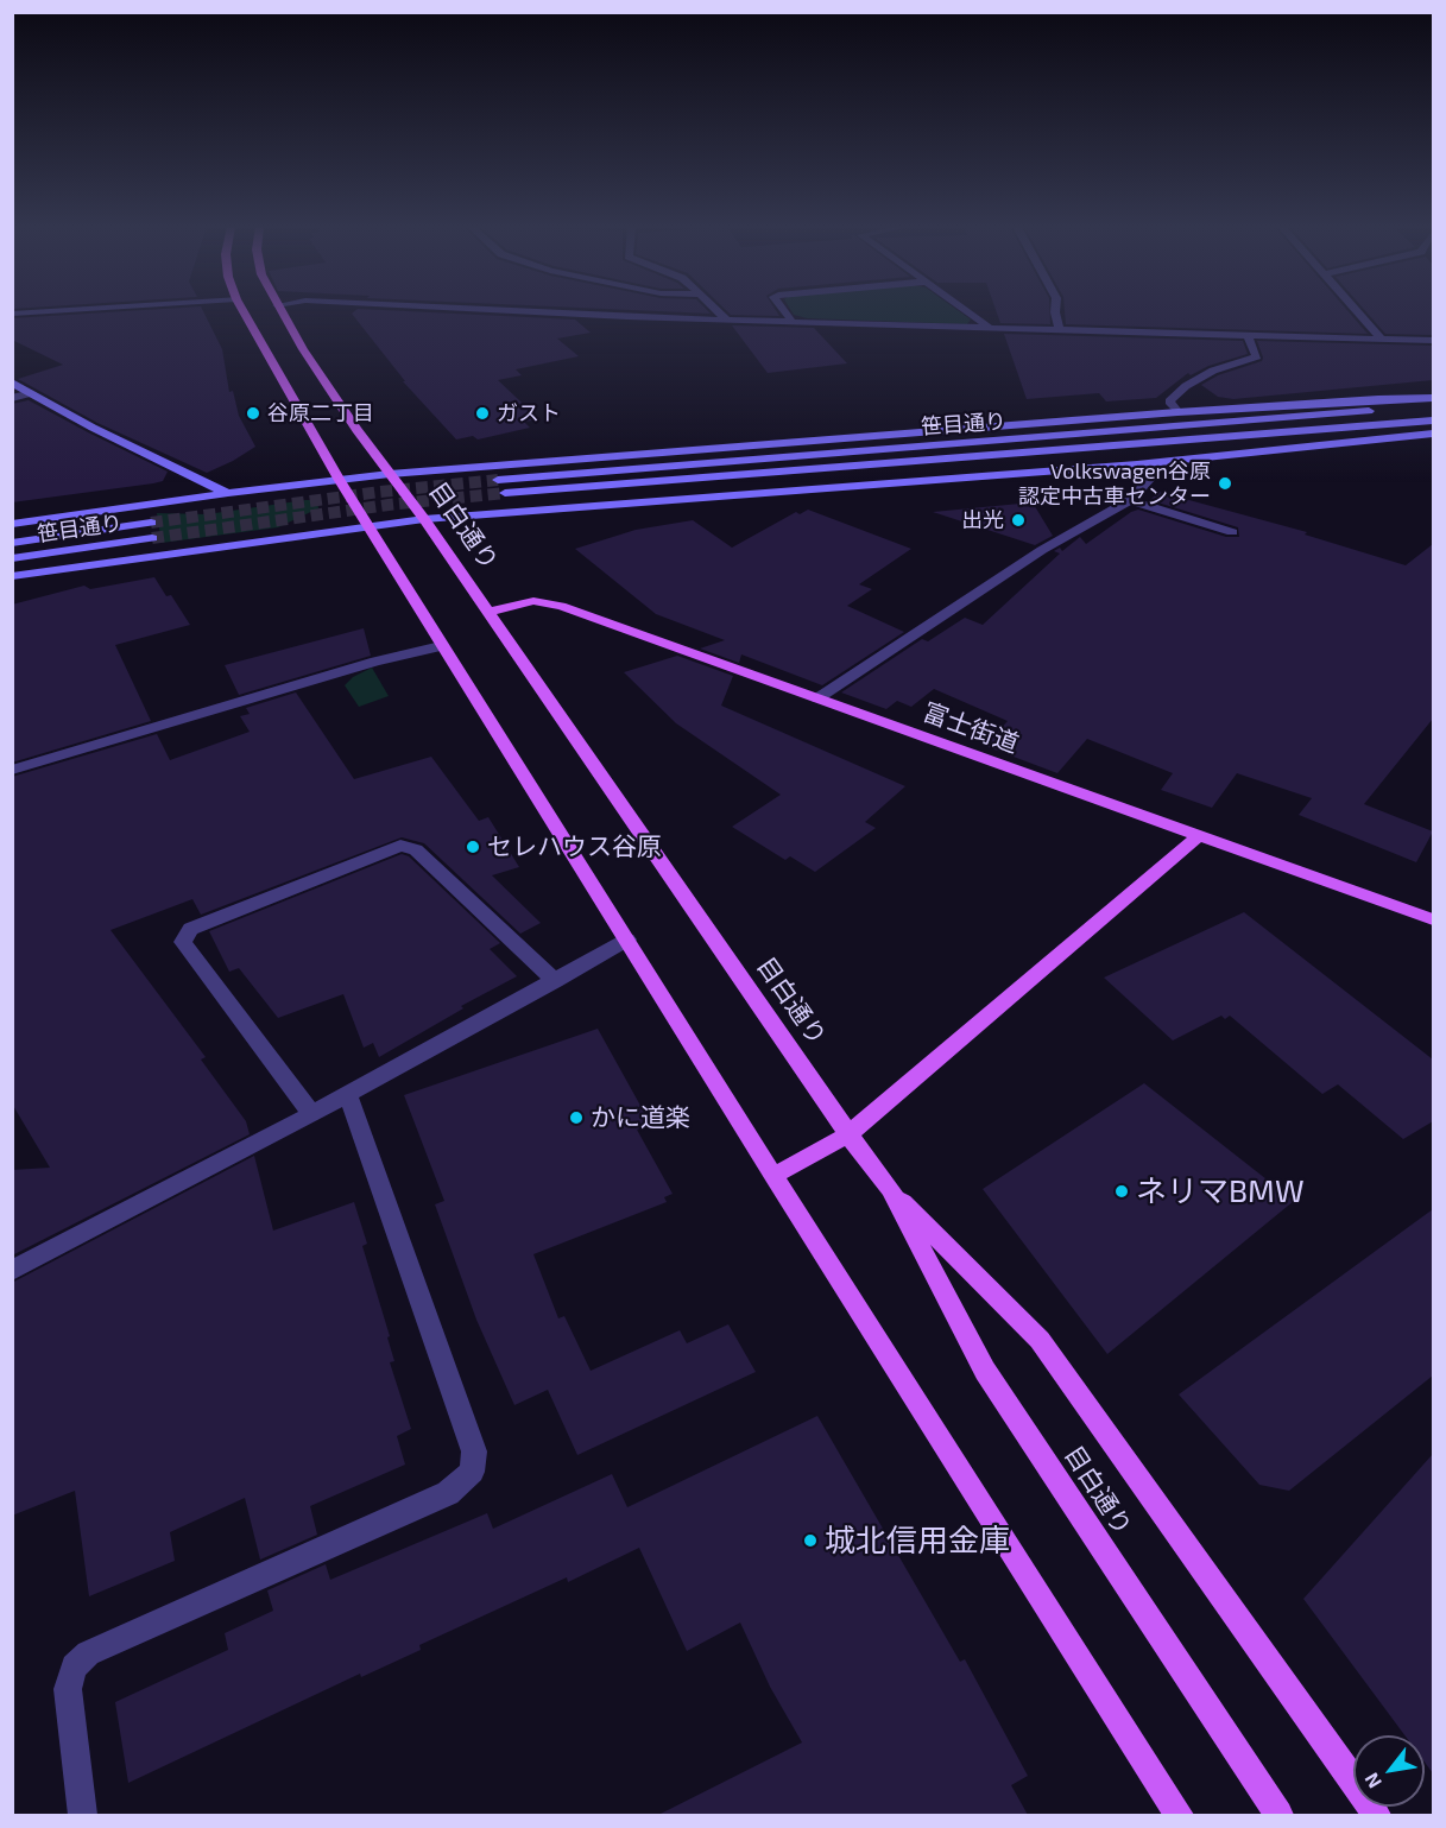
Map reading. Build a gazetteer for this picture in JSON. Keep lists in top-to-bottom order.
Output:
{
  "streets": {
    "main road": ["笹目通り", "目白通り", "富士街道"]
  },
  "crossings": [
    ["目白通り", "富士街道"]
  ],
  "places": [
    "谷原二丁目",
    "ガスト",
    "Volkswagen谷原 認定中古車センター",
    "出光",
    "セレハウス谷原",
    "かに道楽",
    "ネリマBMW",
    "城北信用金庫"
  ],
  "north": "bottom left"
}
